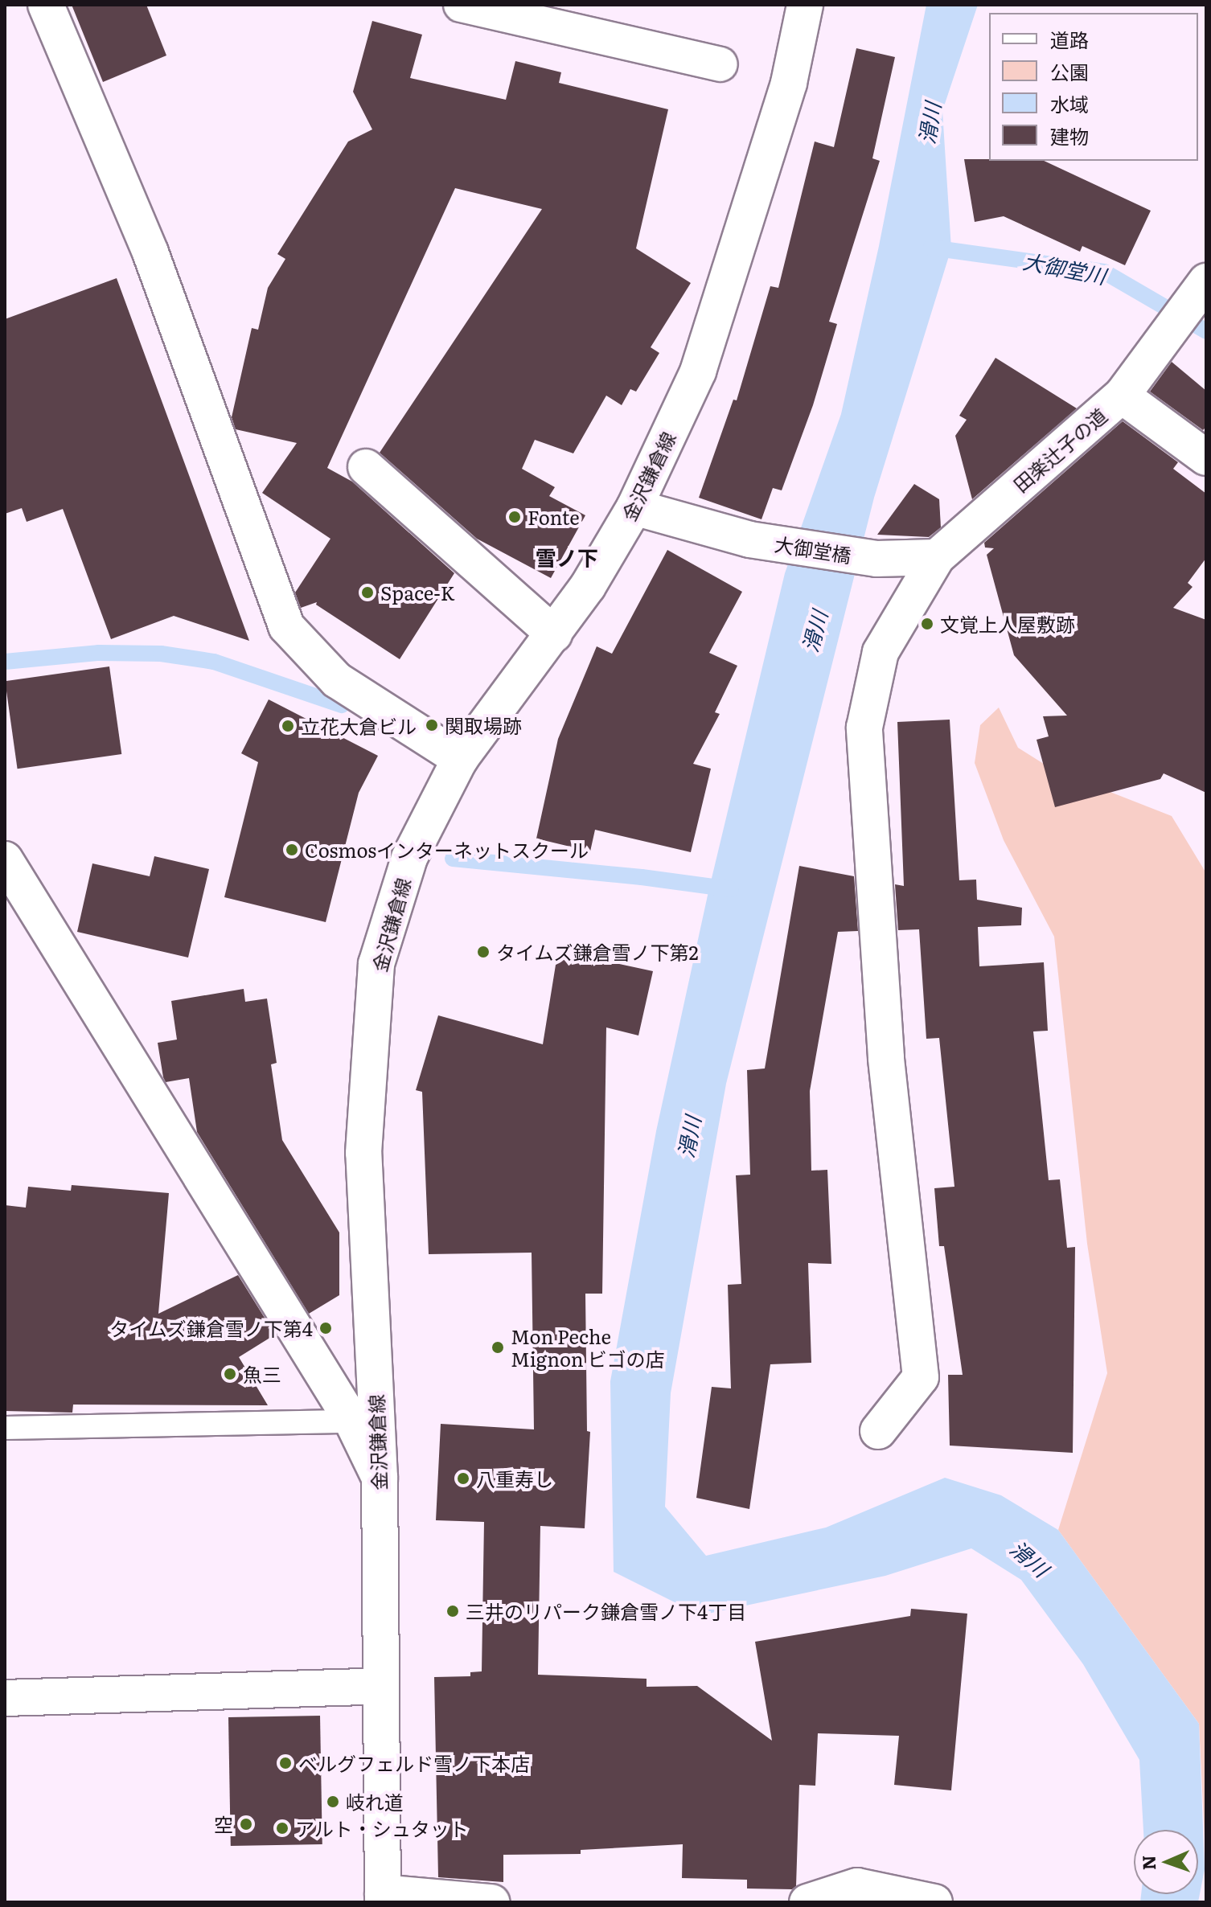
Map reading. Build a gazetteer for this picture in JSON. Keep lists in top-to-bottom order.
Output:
{
  "streets": {
    "street": ["田楽辻子の道", "金沢鎌倉線", "大御堂橋"]
  },
  "crossings": [
    ["田楽辻子の道", "大御堂橋"],
    ["金沢鎌倉線", "大御堂橋"]
  ],
  "districts": ["雪ノ下"],
  "water": ["滑川", "大御堂川"],
  "places": [
    "Fonte",
    "Space-K",
    "文覚上人屋敷跡",
    "関取場跡",
    "立花大倉ビル",
    "Cosmosインターネットスクール",
    "タイムズ鎌倉雪ノ下第2",
    "タイムズ鎌倉雪ノ下第4",
    "Mon Peche Mignon ビゴの店",
    "魚三",
    "八重寿し",
    "三井のリパーク鎌倉雪ノ下4丁目",
    "ベルグフェルド雪ノ下本店",
    "岐れ道",
    "空",
    "アルト・シュタット"
  ],
  "legend": [
    "道路",
    "公園",
    "水域",
    "建物"
  ],
  "north": "left"
}
